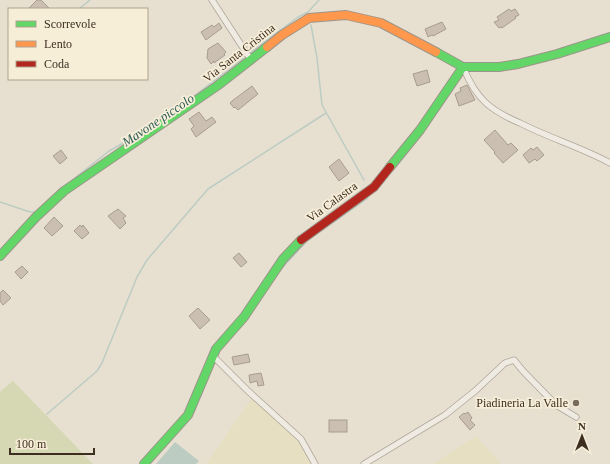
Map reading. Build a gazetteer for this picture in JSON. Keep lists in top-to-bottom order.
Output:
{
  "streets": {
    "street": ["Via Santa Cristina", "Via Calastra"]
  },
  "crossings": [
    ["Via Santa Cristina", "Via Calastra"]
  ],
  "water": ["Mavone piccolo"],
  "places": ["Piadineria La Valle"],
  "legend": ["Scorrevole", "Lento", "Coda"],
  "scale_bar": "100 m",
  "north": "top"
}
